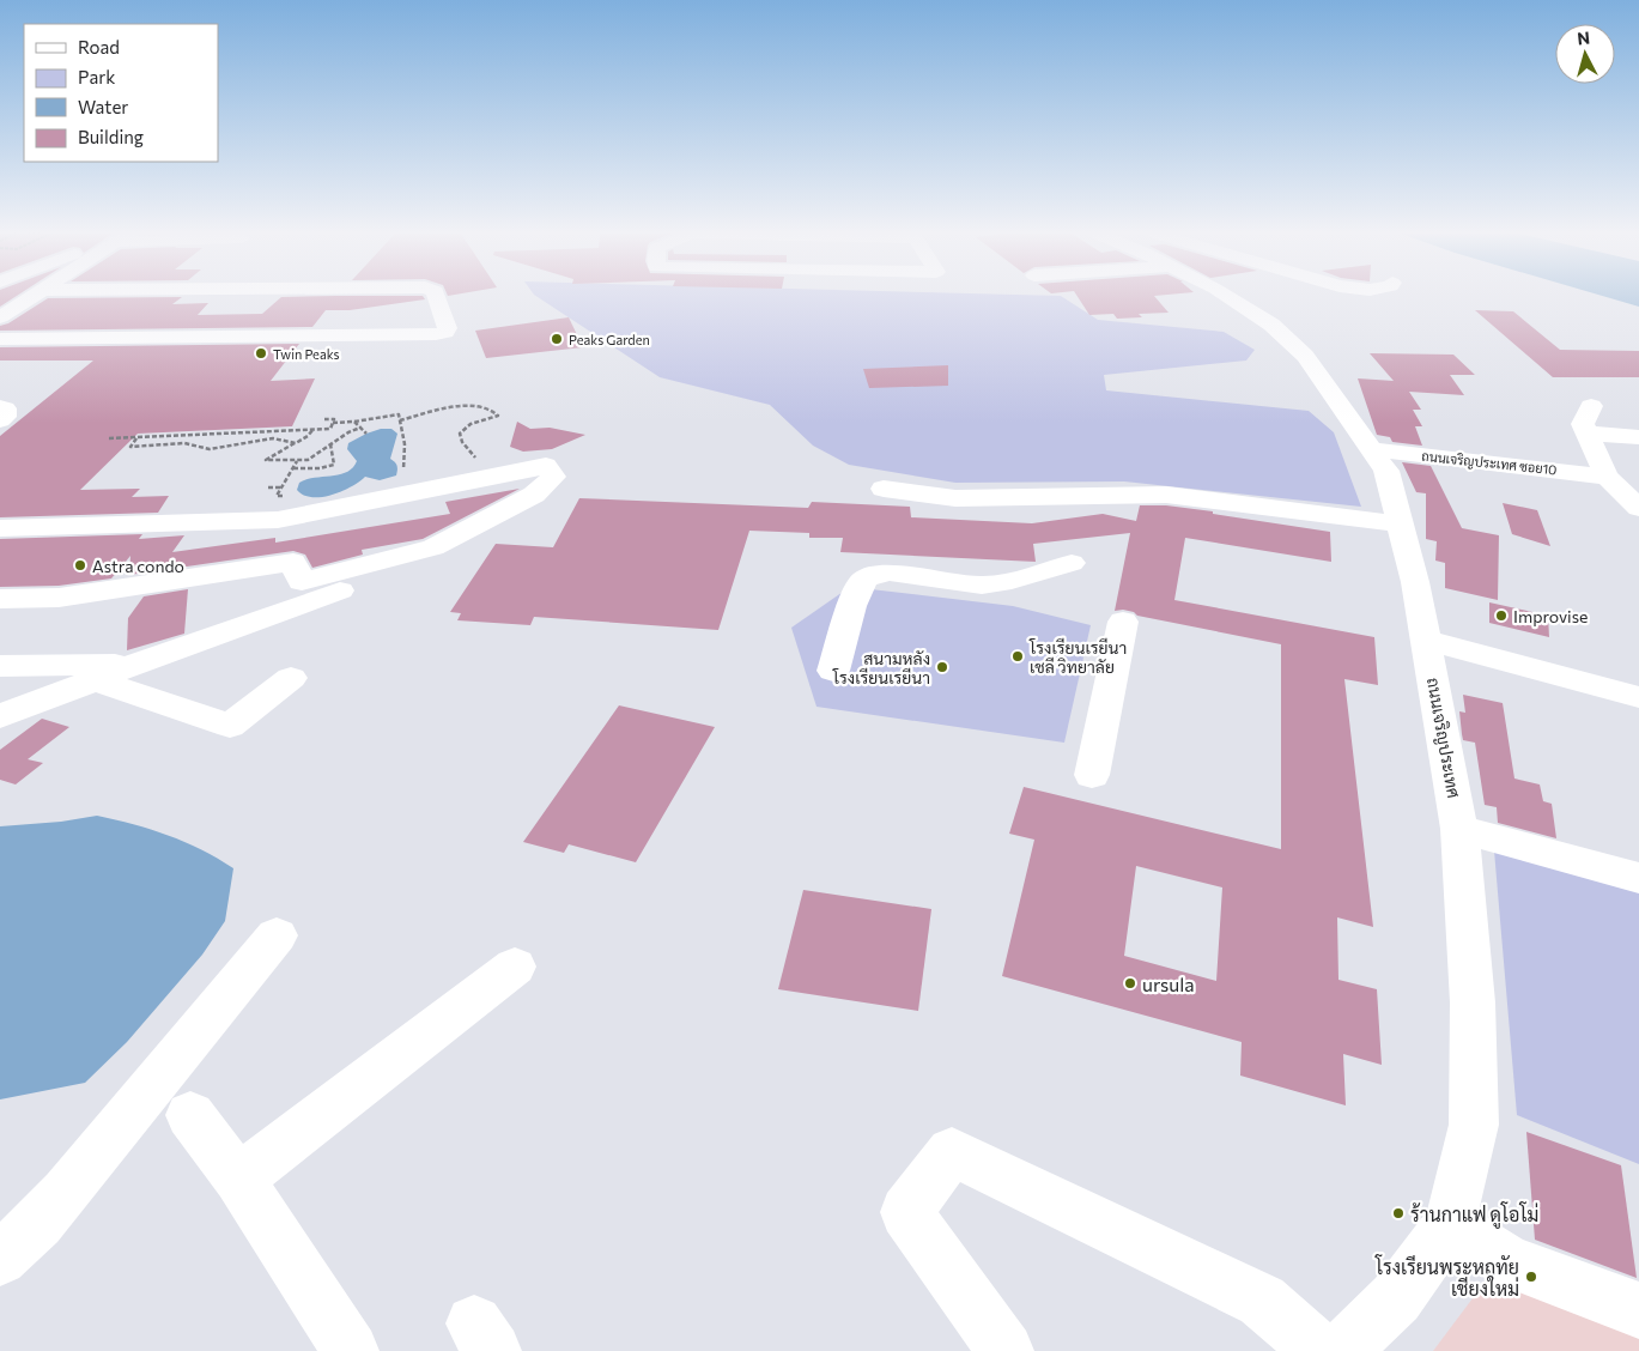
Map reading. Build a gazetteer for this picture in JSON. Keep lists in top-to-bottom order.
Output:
{
  "streets": {
    "street": ["ถนนเจริญประเทศ ซอย10", "ถนนเจริญประเทศ"]
  },
  "crossings": [
    ["ถนนเจริญประเทศ ซอย10", "ถนนเจริญประเทศ"]
  ],
  "places": [
    "Peaks Garden",
    "Twin Peaks",
    "Astra condo",
    "Improvise",
    "โรงเรียนเรยีนา เชลี วิทยาลัย",
    "สนามหลัง โรงเรียนเรยีนา",
    "ursula",
    "ร้านกาแฟ ดูโอโม่",
    "โรงเรียนพระหฤทัย เชียงใหม่"
  ],
  "legend": [
    "Road",
    "Park",
    "Water",
    "Building"
  ],
  "north": "top"
}
